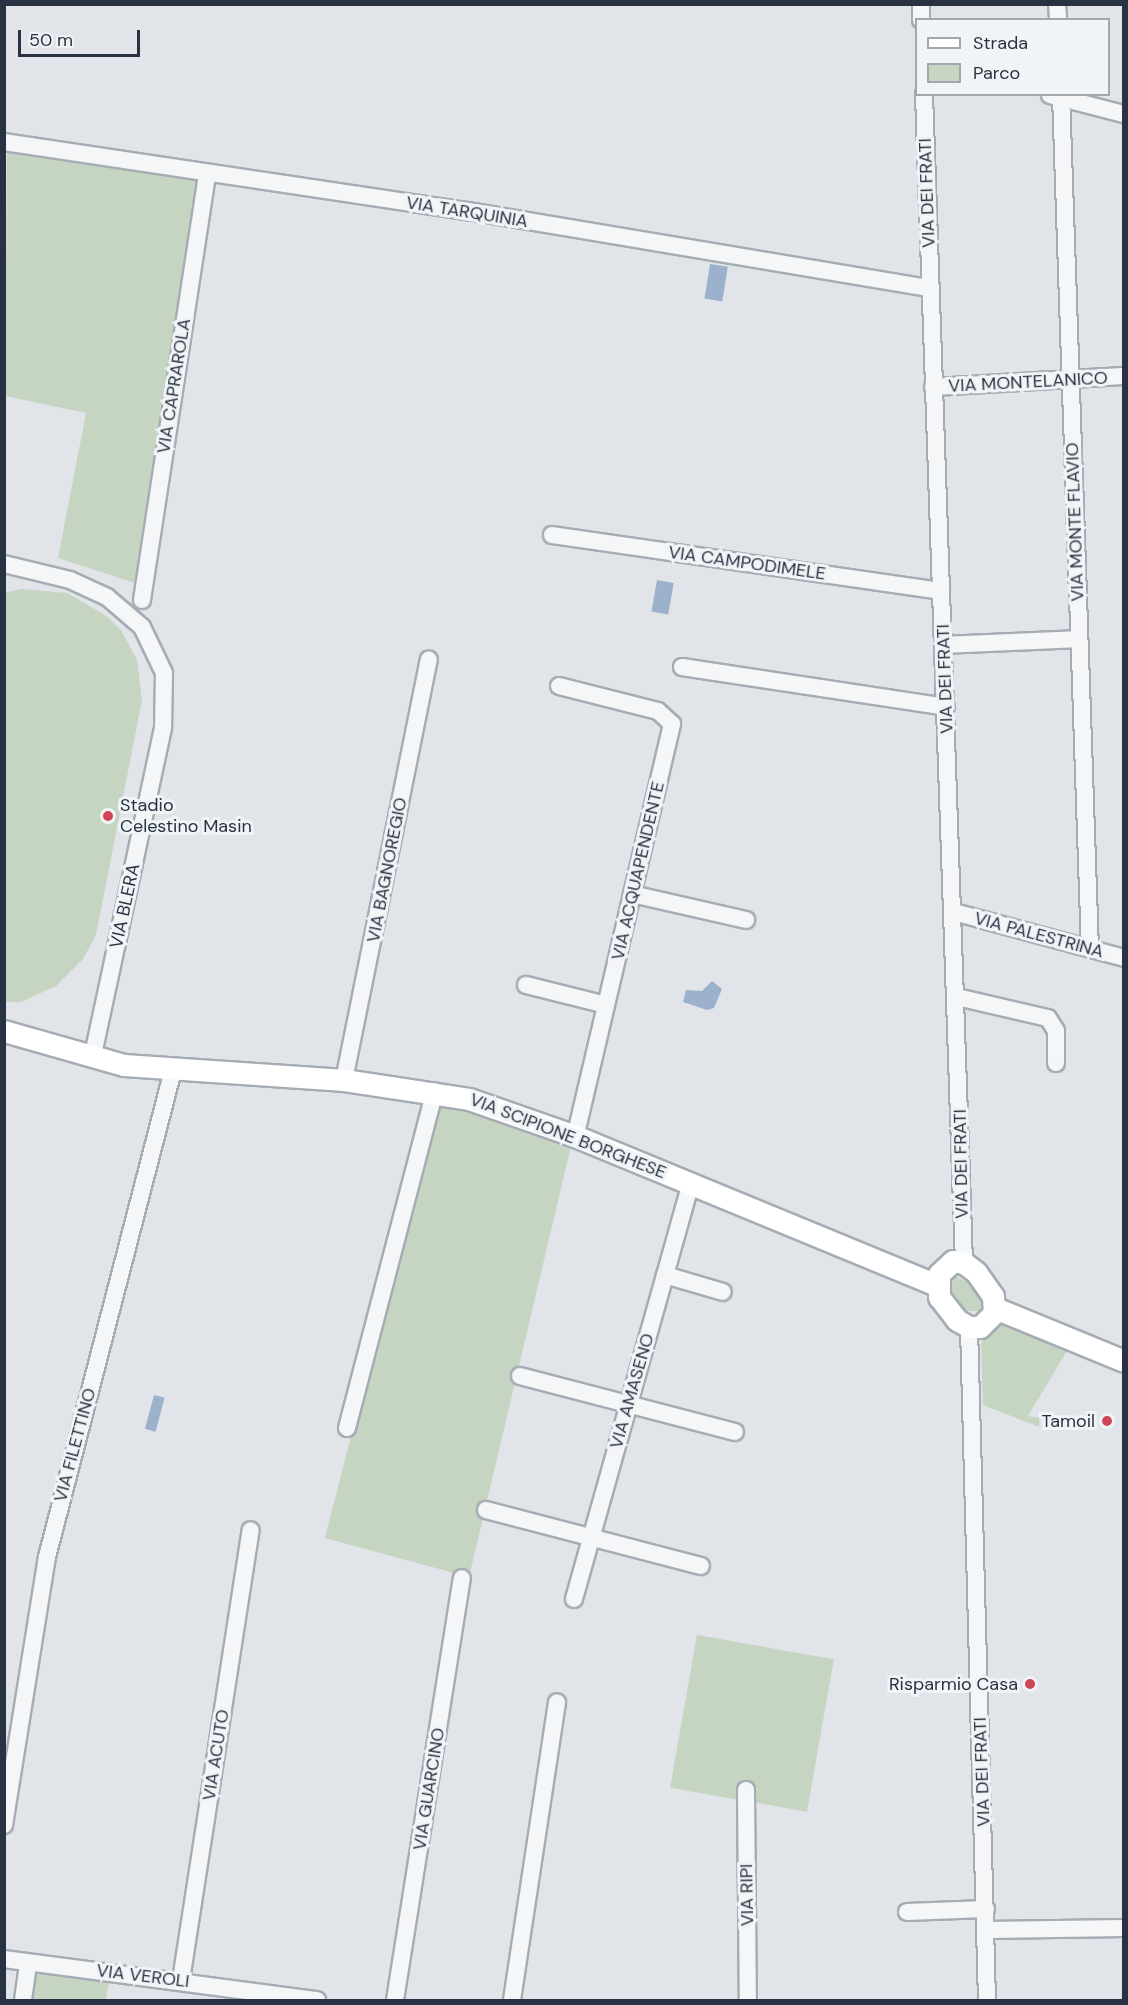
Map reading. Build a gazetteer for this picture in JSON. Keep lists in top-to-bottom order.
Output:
{
  "streets": {
    "main road": ["VIA SCIPIONE BORGHESE"],
    "street": [
      "VIA DEI FRATI",
      "VIA TARQUINIA",
      "VIA MONTELANICO",
      "VIA CAPRAROLA",
      "VIA MONTE FLAVIO",
      "VIA CAMPODIMELE",
      "VIA BAGNOREGIO",
      "VIA ACQUAPENDENTE",
      "VIA BLERA",
      "VIA PALESTRINA",
      "VIA AMASENO",
      "VIA FILETTINO",
      "VIA ACUTO",
      "VIA GUARCINO",
      "VIA RIPI",
      "VIA VEROLI"
    ]
  },
  "crossings": [
    ["VIA DEI FRATI", "VIA TARQUINIA"],
    ["VIA DEI FRATI", "VIA MONTELANICO"],
    ["VIA DEI FRATI", "VIA CAMPODIMELE"],
    ["VIA DEI FRATI", "VIA PALESTRINA"],
    ["VIA DEI FRATI", "VIA SCIPIONE BORGHESE"],
    ["VIA TARQUINIA", "VIA CAPRAROLA"],
    ["VIA MONTELANICO", "VIA MONTE FLAVIO"],
    ["VIA MONTE FLAVIO", "VIA PALESTRINA"],
    ["VIA BAGNOREGIO", "VIA SCIPIONE BORGHESE"],
    ["VIA ACQUAPENDENTE", "VIA SCIPIONE BORGHESE"],
    ["VIA BLERA", "VIA SCIPIONE BORGHESE"],
    ["VIA SCIPIONE BORGHESE", "VIA AMASENO"],
    ["VIA SCIPIONE BORGHESE", "VIA FILETTINO"],
    ["VIA ACUTO", "VIA VEROLI"]
  ],
  "places": ["Stadio Celestino Masin", "Tamoil", "Risparmio Casa"],
  "legend": ["Strada", "Parco"],
  "scale_bar": "50 m"
}
